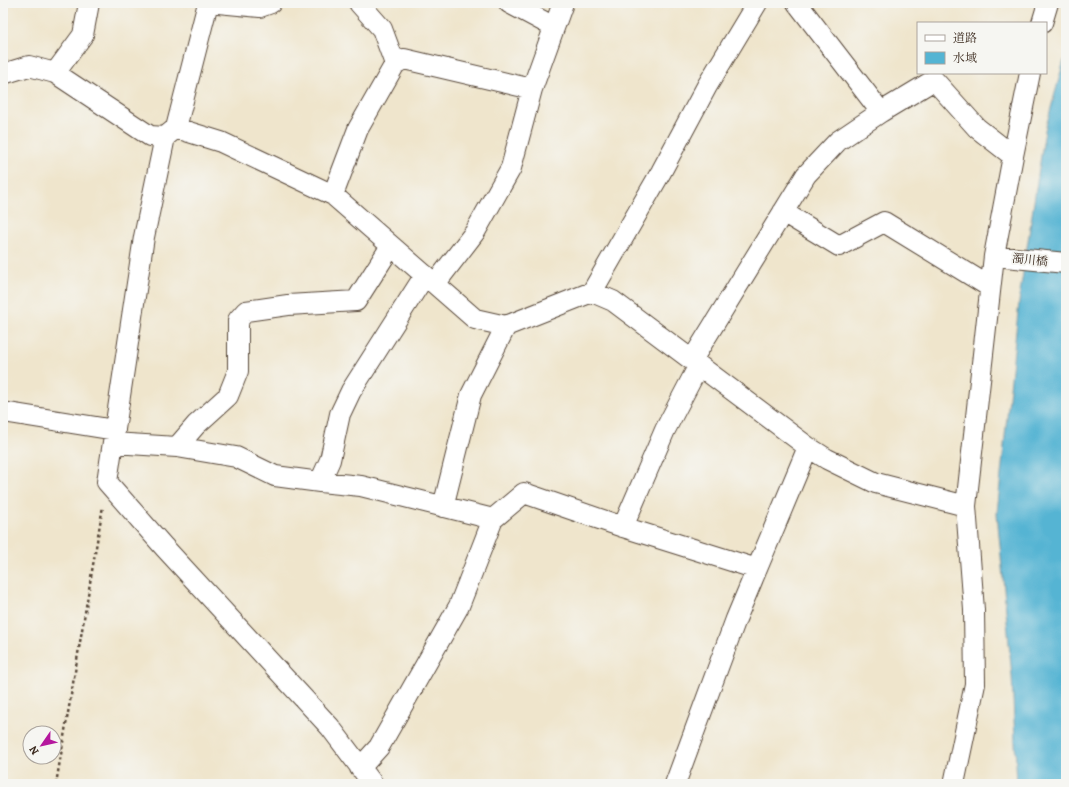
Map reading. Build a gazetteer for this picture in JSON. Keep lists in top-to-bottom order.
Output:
{
  "streets": {
    "street": ["濁川橋"]
  },
  "legend": ["道路", "水域"],
  "north": "bottom left"
}
